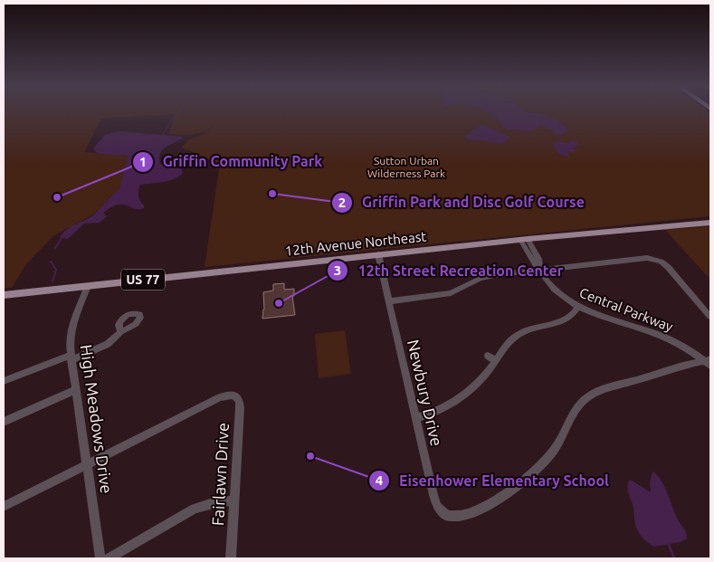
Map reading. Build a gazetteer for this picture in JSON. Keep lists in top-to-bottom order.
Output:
{
  "streets": {
    "main road": ["12th Avenue Northeast", "US 77"],
    "street": [
      "Central Parkway",
      "Newbury Drive",
      "High Meadows Drive",
      "Fairlawn Drive"
    ]
  },
  "crossings": [
    ["12th Avenue Northeast", "Central Parkway"],
    ["12th Avenue Northeast", "Newbury Drive"],
    ["12th Avenue Northeast", "High Meadows Drive"],
    ["Central Parkway", "Newbury Drive"],
    ["High Meadows Drive", "Fairlawn Drive"]
  ],
  "parks": ["Sutton Urban Wilderness Park"],
  "places": [
    "Griffin Park and Disc Golf Course",
    "Griffin Community Park",
    "12th Street Recreation Center",
    "Eisenhower Elementary School"
  ]
}
